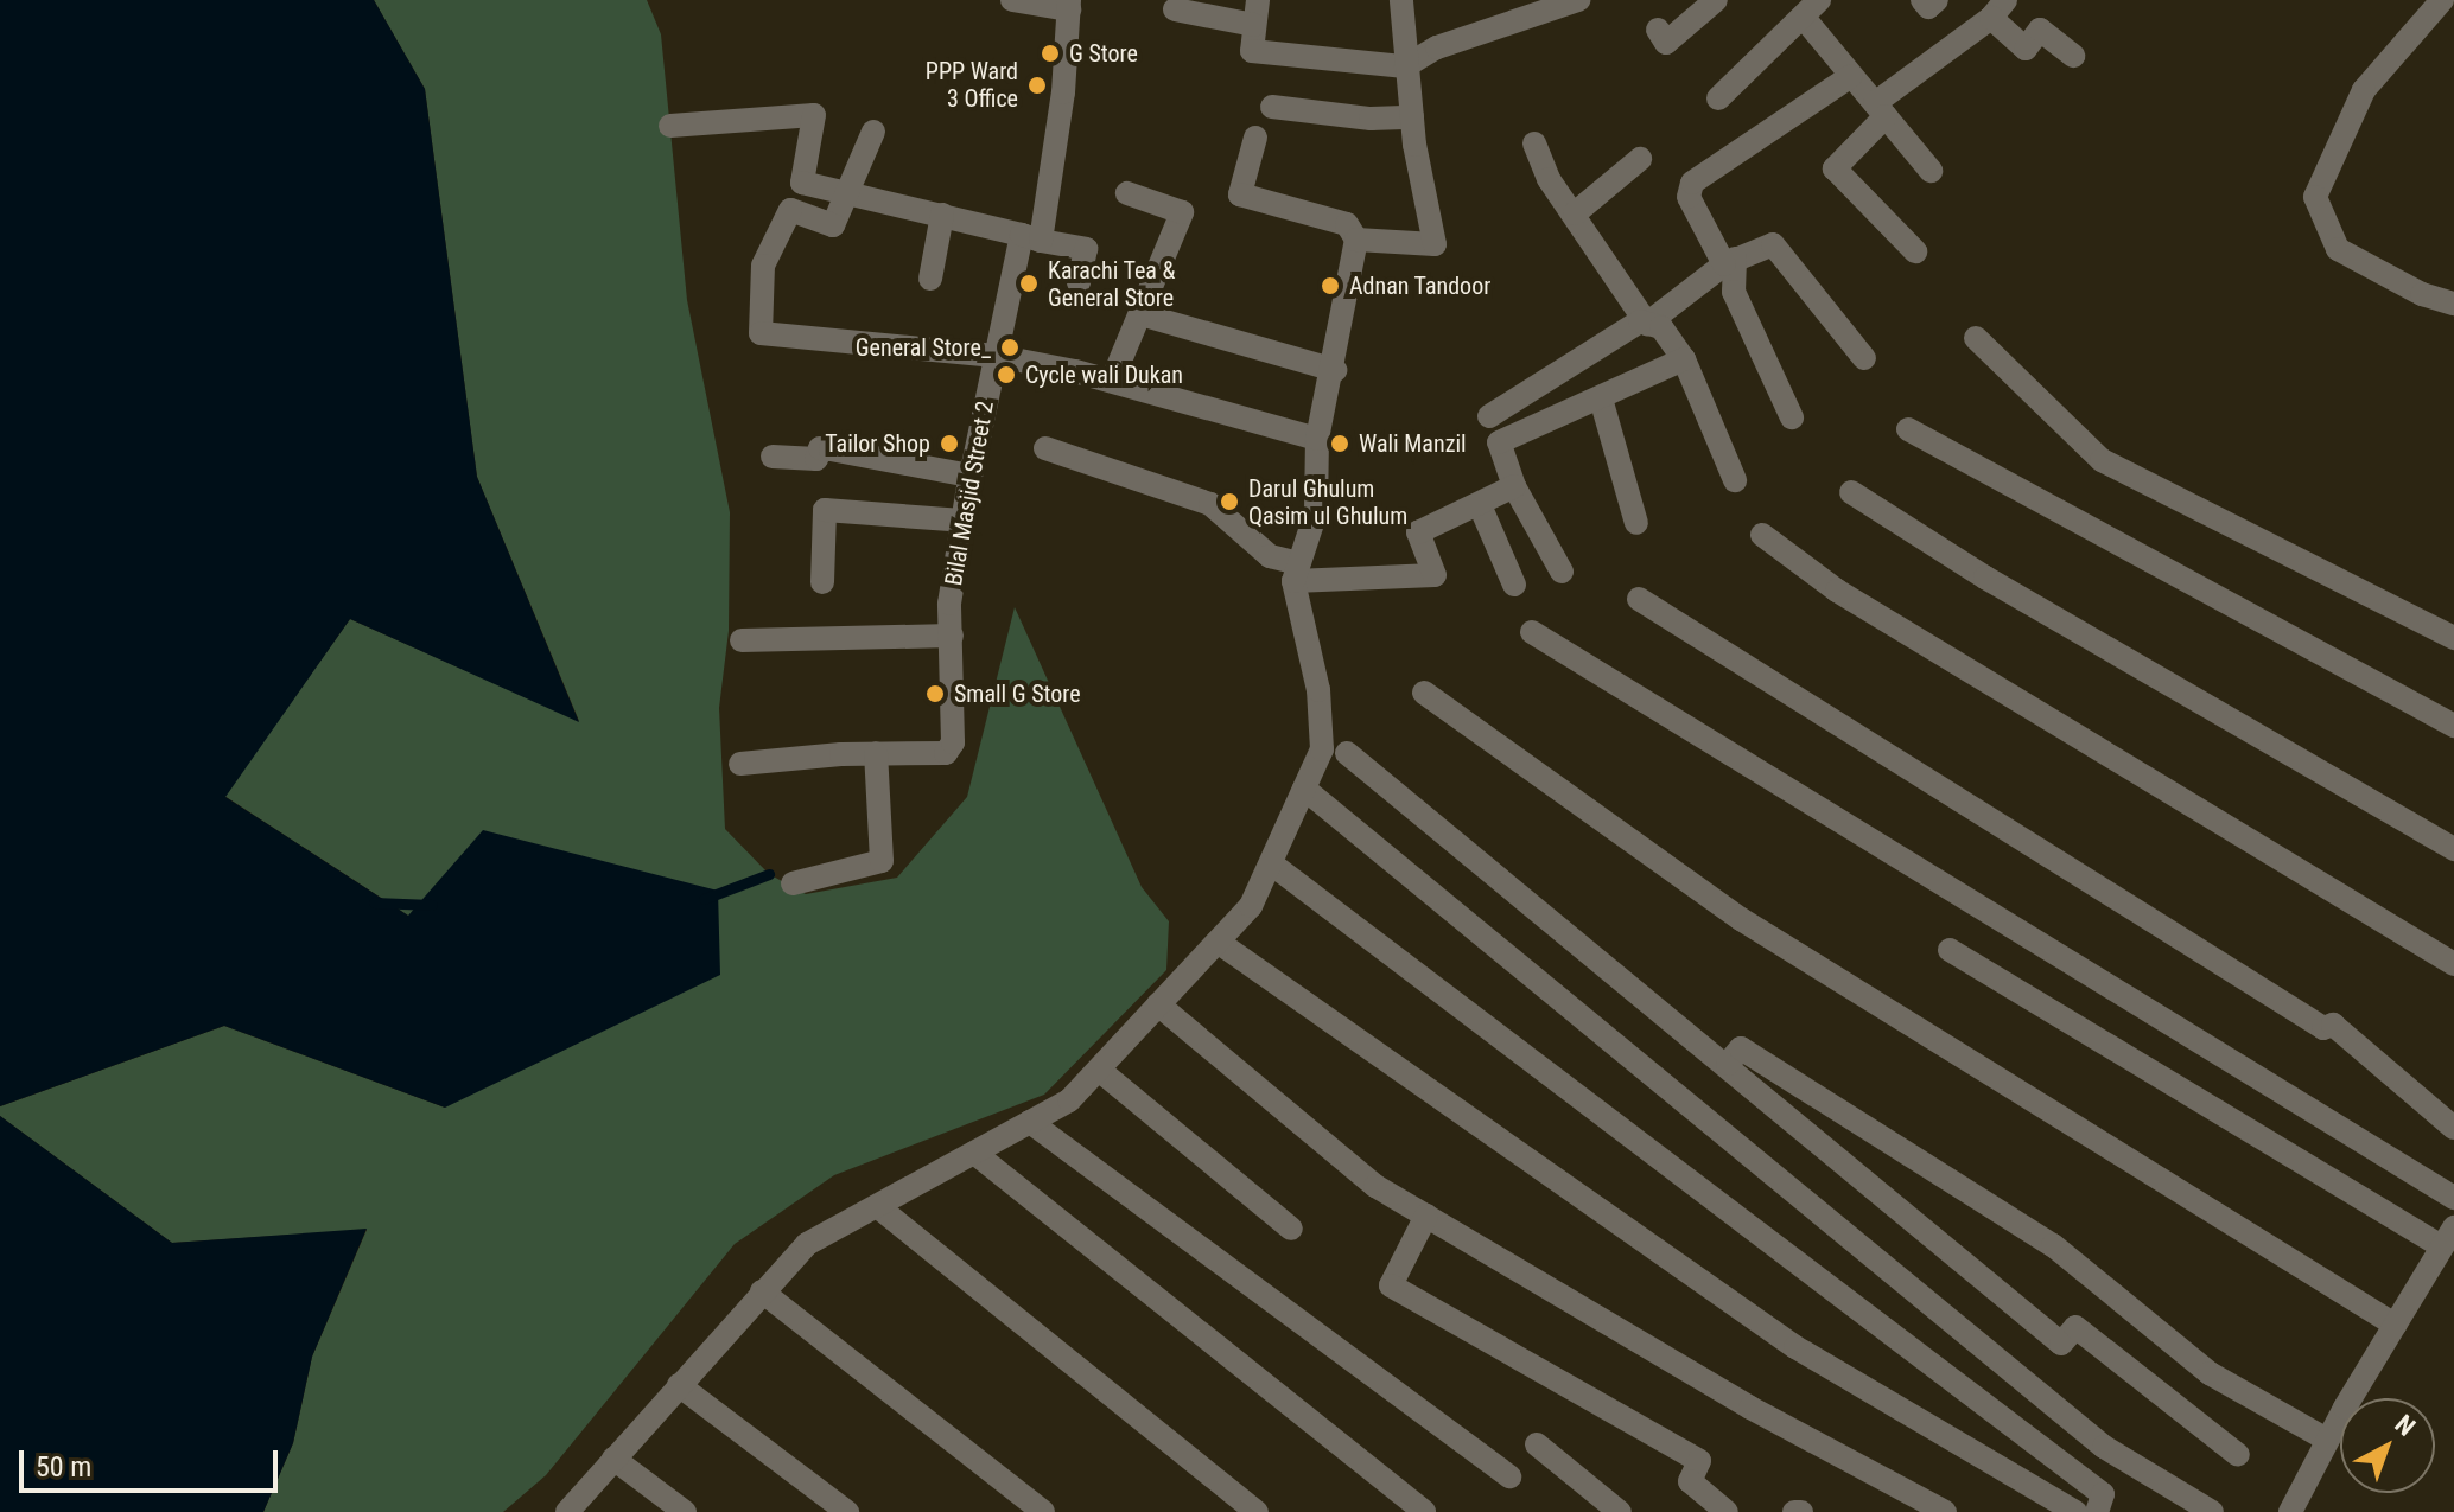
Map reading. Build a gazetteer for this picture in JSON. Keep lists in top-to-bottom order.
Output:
{
  "streets": {
    "street": ["Bilal Masjid Street 2"]
  },
  "places": [
    "G Store",
    "PPP Ward 3 Office",
    "Karachi Tea & General Store",
    "Adnan Tandoor",
    "General Store_",
    "Cycle wali Dukan",
    "Tailor Shop",
    "Wali Manzil",
    "Darul Ghulum Qasim ul Ghulum",
    "Small G Store"
  ],
  "scale_bar": "50 m",
  "north": "top right"
}
